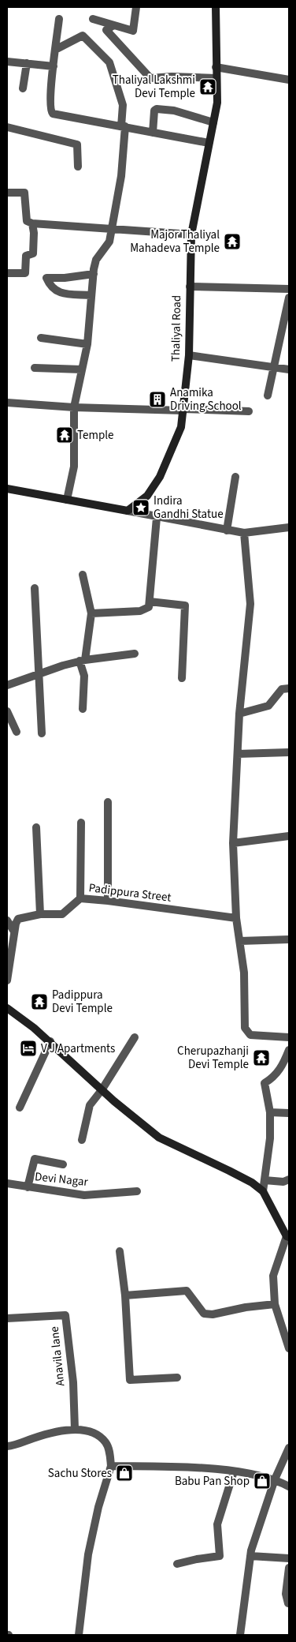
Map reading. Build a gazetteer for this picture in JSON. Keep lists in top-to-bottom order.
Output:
{
  "streets": {
    "street": [
      "Thaliyal Road",
      "Padippura Street",
      "Devi Nagar",
      "Anavila lane"
    ]
  },
  "places": {
    "temple": [
      "Thaliyal Lakshmi Devi Temple",
      "Major Thaliyal Mahadeva Temple",
      "Temple",
      "Padippura Devi Temple",
      "Cherupazhanji Devi Temple"
    ],
    "building": ["Anamika Driving School"],
    "place": ["Indira Gandhi Statue"],
    "hotel": ["V J Apartments"],
    "shop": ["Sachu Stores", "Babu Pan Shop"]
  }
}
